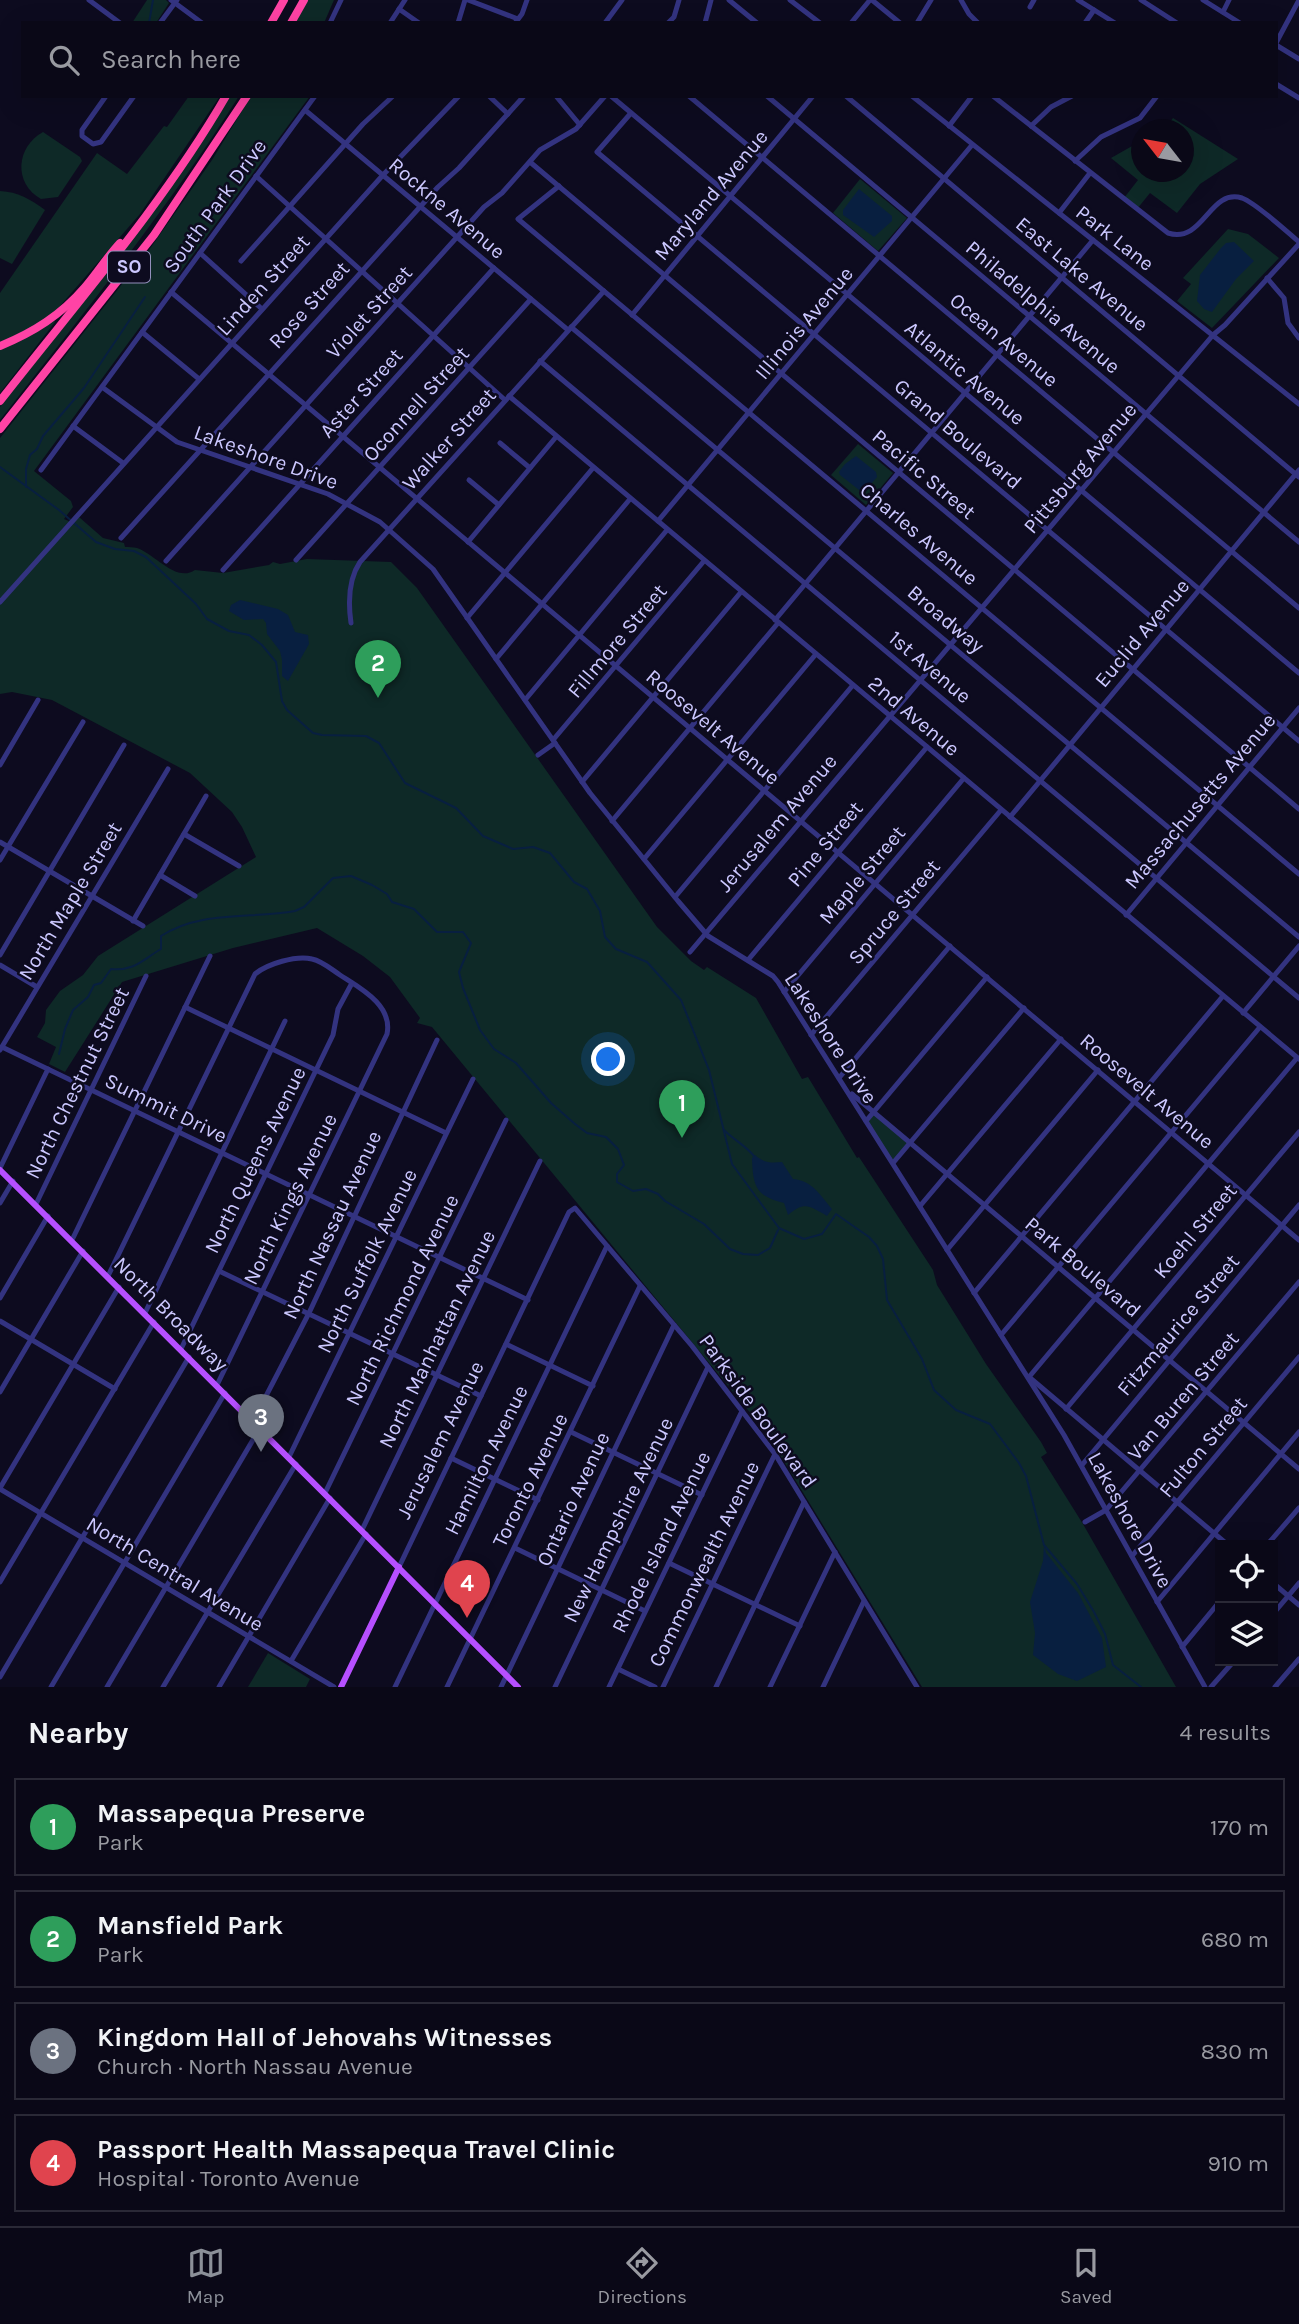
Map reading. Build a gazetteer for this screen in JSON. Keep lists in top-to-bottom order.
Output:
{
  "streets": {
    "highway": ["SO"],
    "main road": ["Jerusalem Avenue", "North Broadway"],
    "street": [
      "Maryland Avenue",
      "South Park Drive",
      "Rockne Avenue",
      "Park Lane",
      "East Lake Avenue",
      "Linden Street",
      "Rose Street",
      "Philadelphia Avenue",
      "Violet Street",
      "Illinois Avenue",
      "Ocean Avenue",
      "Atlantic Avenue",
      "Aster Street",
      "Oconnell Street",
      "Grand Boulevard",
      "Walker Street",
      "Lakeshore Drive",
      "Pittsburg Avenue",
      "Pacific Street",
      "Charles Avenue",
      "Broadway",
      "Euclid Avenue",
      "Fillmore Street",
      "1st Avenue",
      "2nd Avenue",
      "Roosevelt Avenue",
      "Massachusetts Avenue",
      "Pine Street",
      "Maple Street",
      "North Maple Street",
      "Spruce Street",
      "North Chestnut Street",
      "Summit Drive",
      "North Queens Avenue",
      "North Kings Avenue",
      "North Nassau Avenue",
      "Koehl Street",
      "North Suffolk Avenue",
      "Park Boulevard",
      "North Richmond Avenue",
      "Fitzmaurice Street",
      "North Manhattan Avenue",
      "Van Buren Street",
      "Parkside Boulevard",
      "Fulton Street",
      "Hamilton Avenue",
      "Toronto Avenue",
      "Ontario Avenue",
      "New Hampshire Avenue",
      "Rhode Island Avenue",
      "Commonwealth Avenue",
      "North Central Avenue"
    ]
  },
  "crossings": [
    ["Maryland Avenue", "Philadelphia Avenue"],
    ["Maryland Avenue", "Ocean Avenue"],
    ["Maryland Avenue", "Atlantic Avenue"],
    ["Maryland Avenue", "Grand Boulevard"],
    ["Maryland Avenue", "Pacific Street"],
    ["Maryland Avenue", "Charles Avenue"],
    ["South Park Drive", "Rockne Avenue"],
    ["South Park Drive", "Lakeshore Drive"],
    ["South Park Drive", "2nd Avenue"],
    ["South Park Drive", "Roosevelt Avenue"],
    ["Rockne Avenue", "Linden Street"],
    ["Rockne Avenue", "Rose Street"],
    ["Rockne Avenue", "Violet Street"],
    ["Rockne Avenue", "Aster Street"],
    ["Rockne Avenue", "Oconnell Street"],
    ["Rockne Avenue", "Walker Street"],
    ["Rockne Avenue", "Broadway"],
    ["Park Lane", "Illinois Avenue"],
    ["Park Lane", "Pittsburg Avenue"],
    ["East Lake Avenue", "Illinois Avenue"],
    ["East Lake Avenue", "Pittsburg Avenue"],
    ["East Lake Avenue", "Euclid Avenue"],
    ["Linden Street", "Lakeshore Drive"],
    ["Linden Street", "2nd Avenue"],
    ["Linden Street", "Roosevelt Avenue"],
    ["Rose Street", "Lakeshore Drive"],
    ["Rose Street", "2nd Avenue"],
    ["Rose Street", "Roosevelt Avenue"],
    ["Philadelphia Avenue", "Illinois Avenue"],
    ["Philadelphia Avenue", "Pittsburg Avenue"],
    ["Philadelphia Avenue", "Euclid Avenue"],
    ["Violet Street", "Lakeshore Drive"],
    ["Violet Street", "Pacific Street"],
    ["Violet Street", "2nd Avenue"],
    ["Violet Street", "Roosevelt Avenue"],
    ["Illinois Avenue", "Ocean Avenue"],
    ["Illinois Avenue", "Atlantic Avenue"],
    ["Illinois Avenue", "Grand Boulevard"],
    ["Illinois Avenue", "Pacific Street"],
    ["Illinois Avenue", "Charles Avenue"],
    ["Illinois Avenue", "Broadway"],
    ["Illinois Avenue", "1st Avenue"],
    ["Illinois Avenue", "2nd Avenue"],
    ["Ocean Avenue", "Pittsburg Avenue"],
    ["Ocean Avenue", "Euclid Avenue"],
    ["Atlantic Avenue", "Grand Boulevard"],
    ["Atlantic Avenue", "Pittsburg Avenue"],
    ["Atlantic Avenue", "Euclid Avenue"],
    ["Aster Street", "Lakeshore Drive"],
    ["Aster Street", "2nd Avenue"],
    ["Aster Street", "Roosevelt Avenue"],
    ["Oconnell Street", "Lakeshore Drive"],
    ["Oconnell Street", "2nd Avenue"],
    ["Oconnell Street", "Roosevelt Avenue"],
    ["Grand Boulevard", "Pittsburg Avenue"],
    ["Grand Boulevard", "Euclid Avenue"],
    ["Grand Boulevard", "Massachusetts Avenue"],
    ["Walker Street", "Lakeshore Drive"],
    ["Walker Street", "Charles Avenue"],
    ["Walker Street", "Broadway"],
    ["Walker Street", "1st Avenue"],
    ["Walker Street", "2nd Avenue"],
    ["Walker Street", "Roosevelt Avenue"],
    ["Lakeshore Drive", "Fillmore Street"],
    ["Lakeshore Drive", "Jerusalem Avenue"],
    ["Lakeshore Drive", "Pine Street"],
    ["Lakeshore Drive", "Maple Street"],
    ["Lakeshore Drive", "Spruce Street"],
    ["Lakeshore Drive", "Park Boulevard"],
    ["Lakeshore Drive", "Fitzmaurice Street"],
    ["Lakeshore Drive", "Van Buren Street"],
    ["Lakeshore Drive", "Fulton Street"],
    ["Pittsburg Avenue", "Pacific Street"],
    ["Pittsburg Avenue", "Charles Avenue"],
    ["Pittsburg Avenue", "Broadway"],
    ["Pittsburg Avenue", "1st Avenue"],
    ["Pittsburg Avenue", "2nd Avenue"],
    ["Pittsburg Avenue", "Jerusalem Avenue"],
    ["Pacific Street", "Charles Avenue"],
    ["Pacific Street", "Euclid Avenue"],
    ["Pacific Street", "Massachusetts Avenue"],
    ["Charles Avenue", "Euclid Avenue"],
    ["Charles Avenue", "Massachusetts Avenue"],
    ["Broadway", "Euclid Avenue"],
    ["Broadway", "Massachusetts Avenue"],
    ["Euclid Avenue", "1st Avenue"],
    ["Euclid Avenue", "2nd Avenue"],
    ["Fillmore Street", "2nd Avenue"],
    ["Fillmore Street", "Roosevelt Avenue"],
    ["1st Avenue", "Massachusetts Avenue"],
    ["2nd Avenue", "Massachusetts Avenue"],
    ["2nd Avenue", "Jerusalem Avenue"],
    ["2nd Avenue", "Pine Street"],
    ["2nd Avenue", "Maple Street"],
    ["2nd Avenue", "Spruce Street"],
    ["Roosevelt Avenue", "Jerusalem Avenue"],
    ["Roosevelt Avenue", "Pine Street"],
    ["Roosevelt Avenue", "Maple Street"],
    ["Roosevelt Avenue", "Spruce Street"],
    ["Roosevelt Avenue", "Koehl Street"],
    ["Roosevelt Avenue", "Fitzmaurice Street"],
    ["Jerusalem Avenue", "Summit Drive"],
    ["Jerusalem Avenue", "North Broadway"],
    ["Jerusalem Avenue", "Parkside Boulevard"],
    ["North Maple Street", "Summit Drive"],
    ["North Chestnut Street", "Summit Drive"],
    ["North Chestnut Street", "North Broadway"],
    ["Summit Drive", "North Queens Avenue"],
    ["Summit Drive", "North Kings Avenue"],
    ["Summit Drive", "North Nassau Avenue"],
    ["Summit Drive", "North Suffolk Avenue"],
    ["Summit Drive", "North Richmond Avenue"],
    ["Summit Drive", "North Manhattan Avenue"],
    ["North Queens Avenue", "North Kings Avenue"],
    ["North Queens Avenue", "North Broadway"],
    ["North Kings Avenue", "North Broadway"],
    ["North Nassau Avenue", "North Broadway"],
    ["Koehl Street", "Park Boulevard"],
    ["North Suffolk Avenue", "North Broadway"],
    ["Park Boulevard", "Fitzmaurice Street"],
    ["Park Boulevard", "Van Buren Street"],
    ["Park Boulevard", "Fulton Street"],
    ["North Richmond Avenue", "North Broadway"],
    ["North Richmond Avenue", "North Central Avenue"],
    ["North Broadway", "North Manhattan Avenue"],
    ["North Broadway", "Hamilton Avenue"],
    ["North Manhattan Avenue", "North Central Avenue"],
    ["Parkside Boulevard", "Hamilton Avenue"],
    ["Parkside Boulevard", "Toronto Avenue"],
    ["Parkside Boulevard", "Ontario Avenue"],
    ["Parkside Boulevard", "New Hampshire Avenue"],
    ["Parkside Boulevard", "Rhode Island Avenue"],
    ["Parkside Boulevard", "Commonwealth Avenue"]
  ],
  "north": "top left",
  "page": {
    "search": "Search here",
    "pins": [
      "2",
      "1",
      "3",
      "4"
    ],
    "heading": ["Nearby", "4 results"],
    "list": [
      {
        "mark": "1",
        "name": "Massapequa Preserve",
        "note": "Park",
        "value": "170 m"
      },
      {
        "mark": "2",
        "name": "Mansfield Park",
        "note": "Park",
        "value": "680 m"
      },
      {
        "mark": "3",
        "name": "Kingdom Hall of Jehovahs Witnesses",
        "note": "Church · North Nassau Avenue",
        "value": "830 m"
      },
      {
        "mark": "4",
        "name": "Passport Health Massapequa Travel Clinic",
        "note": "Hospital · Toronto Avenue",
        "value": "910 m"
      }
    ],
    "nav": ["Map", "Directions", "Saved"]
  }
}
